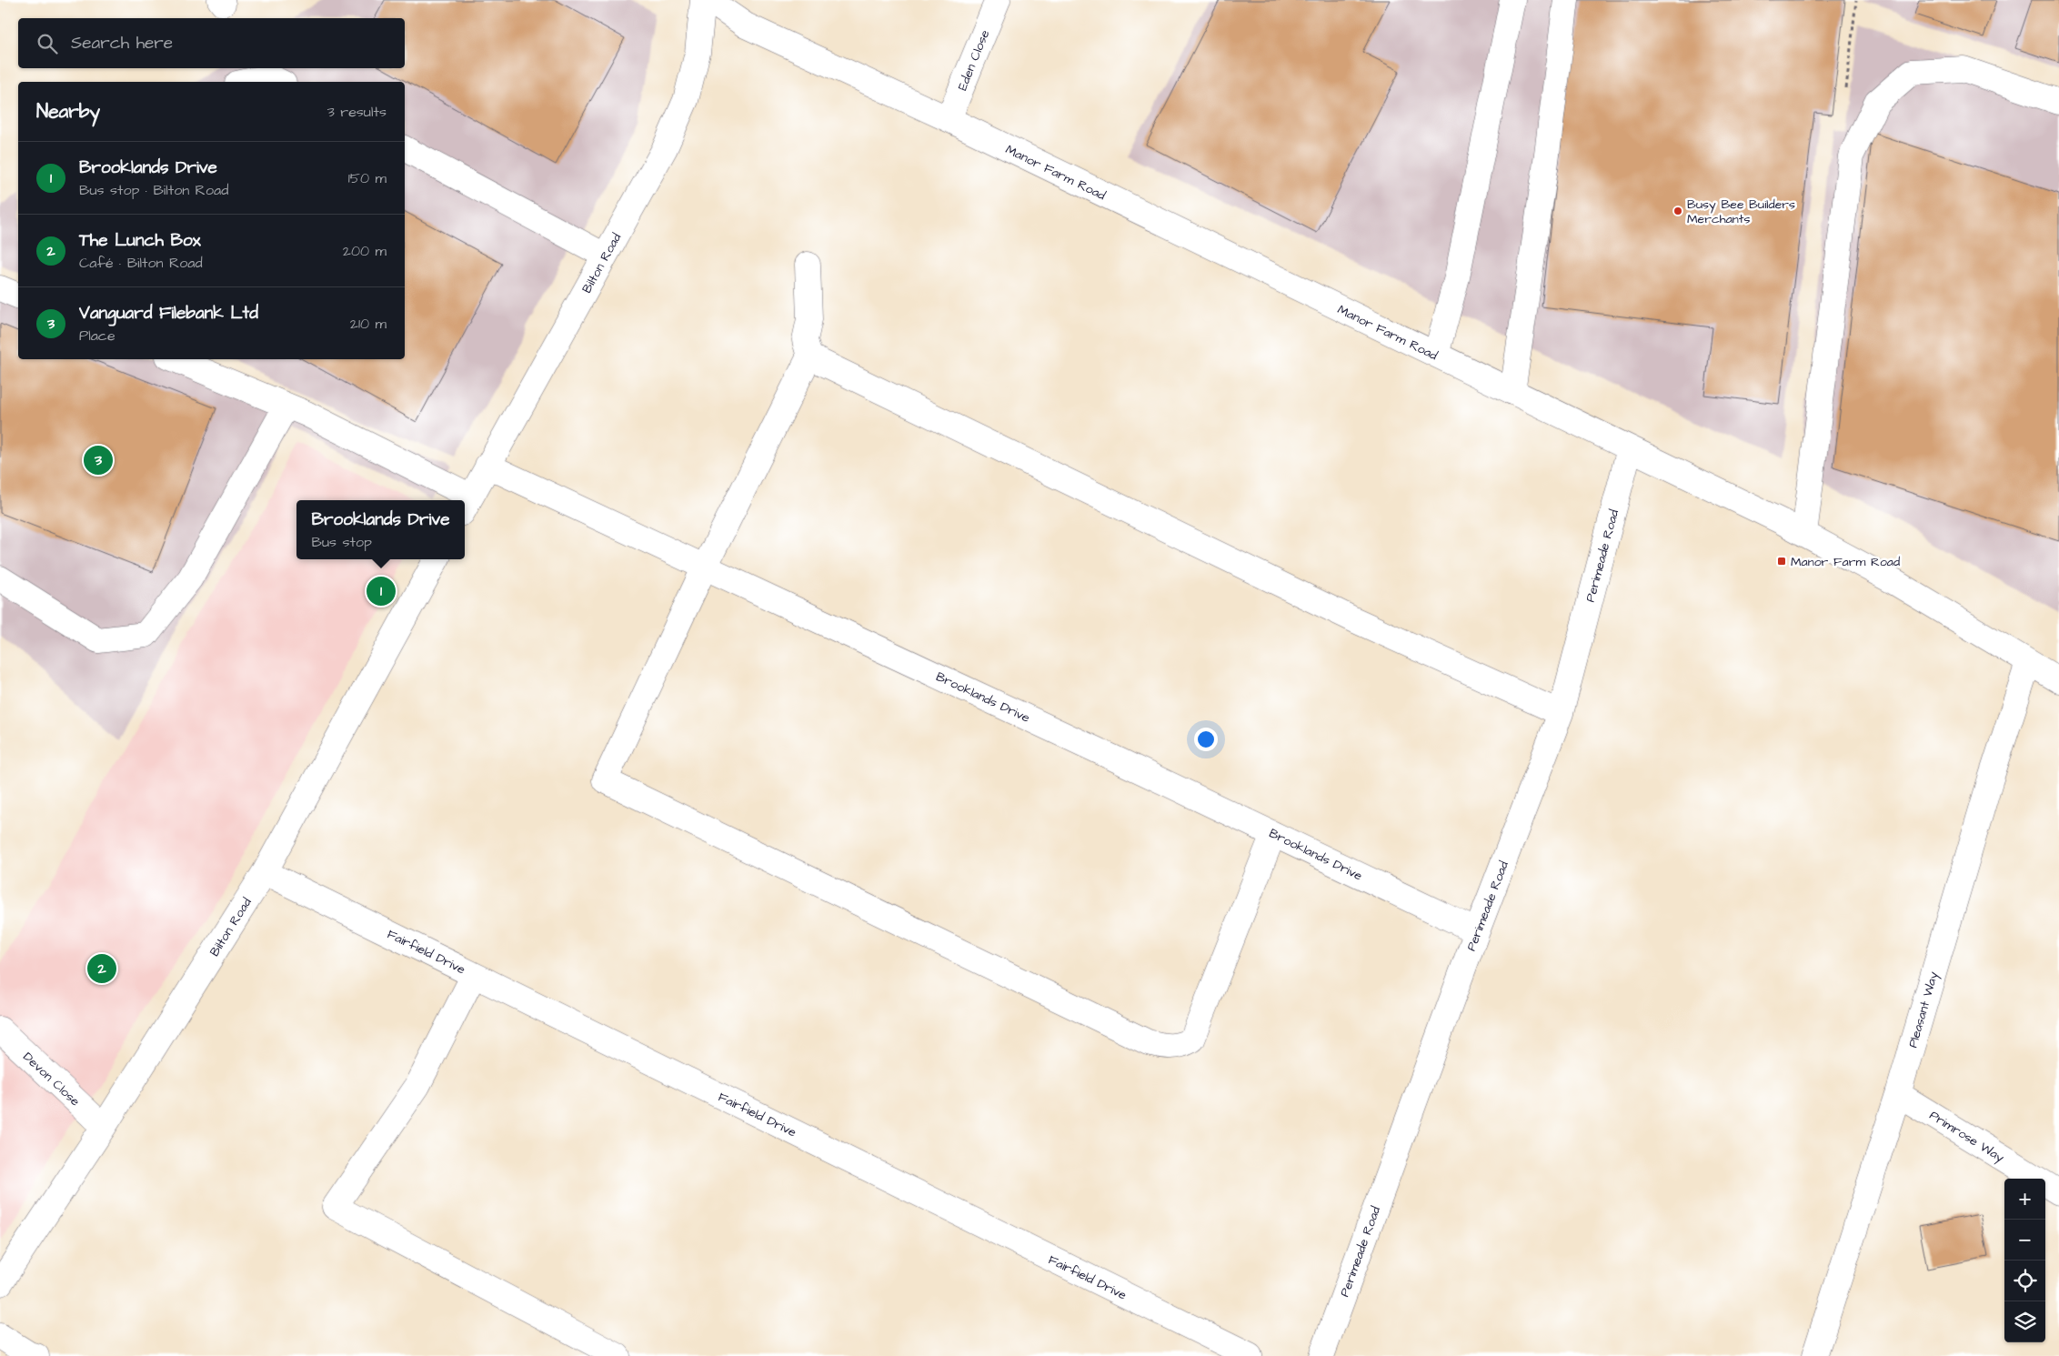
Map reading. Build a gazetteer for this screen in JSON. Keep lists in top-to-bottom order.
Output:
{
  "streets": {
    "street": [
      "Eden Close",
      "Manor Farm Road",
      "Bilton Road",
      "Perimeade Road",
      "Brooklands Drive",
      "Fairfield Drive",
      "Pleasant Way",
      "Devon Close",
      "Primrose Way"
    ]
  },
  "crossings": [
    ["Eden Close", "Manor Farm Road"],
    ["Manor Farm Road", "Perimeade Road"],
    ["Manor Farm Road", "Pleasant Way"],
    ["Bilton Road", "Brooklands Drive"],
    ["Bilton Road", "Fairfield Drive"],
    ["Bilton Road", "Devon Close"],
    ["Perimeade Road", "Brooklands Drive"],
    ["Pleasant Way", "Primrose Way"]
  ],
  "places": {
    "other": ["Busy Bee Builders Merchants"],
    "transit": ["Manor Farm Road"]
  },
  "page": {
    "search": "Search here",
    "heading": ["Nearby", "3 results"],
    "list": [
      {
        "mark": "1",
        "name": "Brooklands Drive",
        "note": "Bus stop · Bilton Road",
        "value": "150 m"
      },
      {
        "mark": "2",
        "name": "The Lunch Box",
        "note": "Café · Bilton Road",
        "value": "200 m"
      },
      {
        "mark": "3",
        "name": "Vanguard Filebank Ltd",
        "note": "Place",
        "value": "210 m"
      }
    ],
    "pins": ["3", "1", "2"],
    "popup": ["Brooklands Drive", "Bus stop"],
    "map_buttons": ["+", "−"]
  }
}
